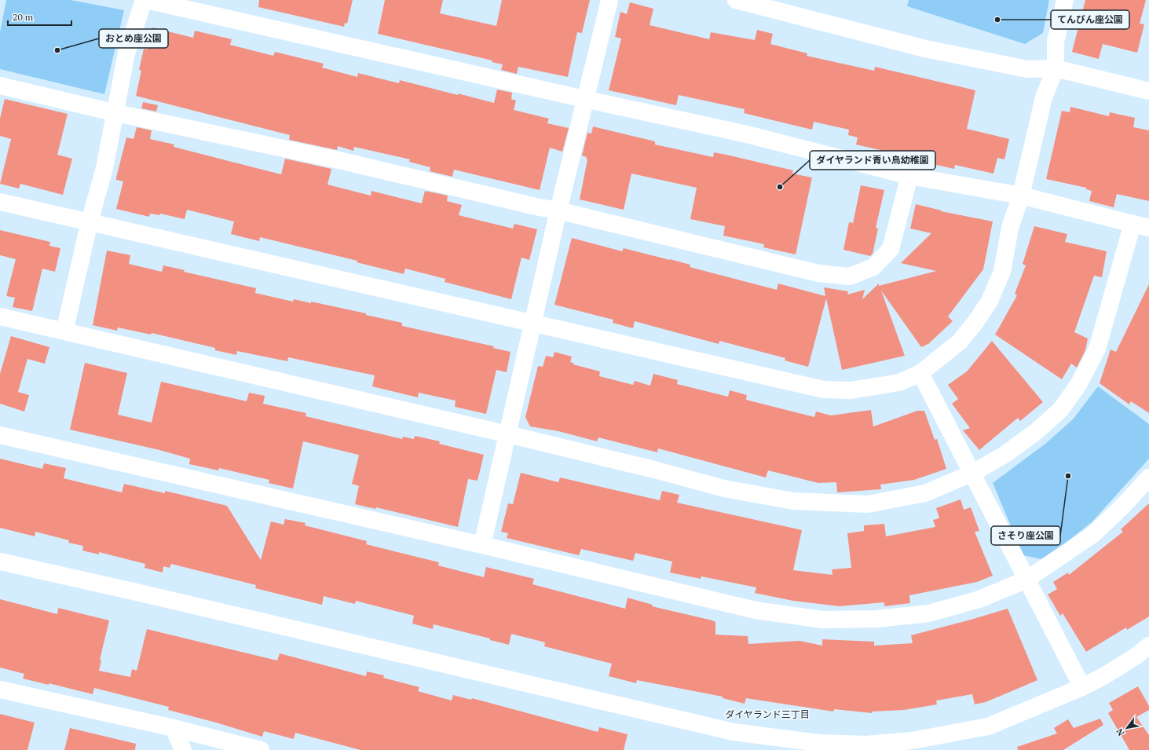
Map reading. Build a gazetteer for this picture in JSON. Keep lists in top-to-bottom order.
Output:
{
  "districts": ["ダイヤランド三丁目"],
  "places": [
    "てんびん座公園",
    "おとめ座公園",
    "ダイヤランド青い鳥幼稚園",
    "さそり座公園"
  ],
  "scale_bar": "20 m",
  "north": "bottom left"
}
